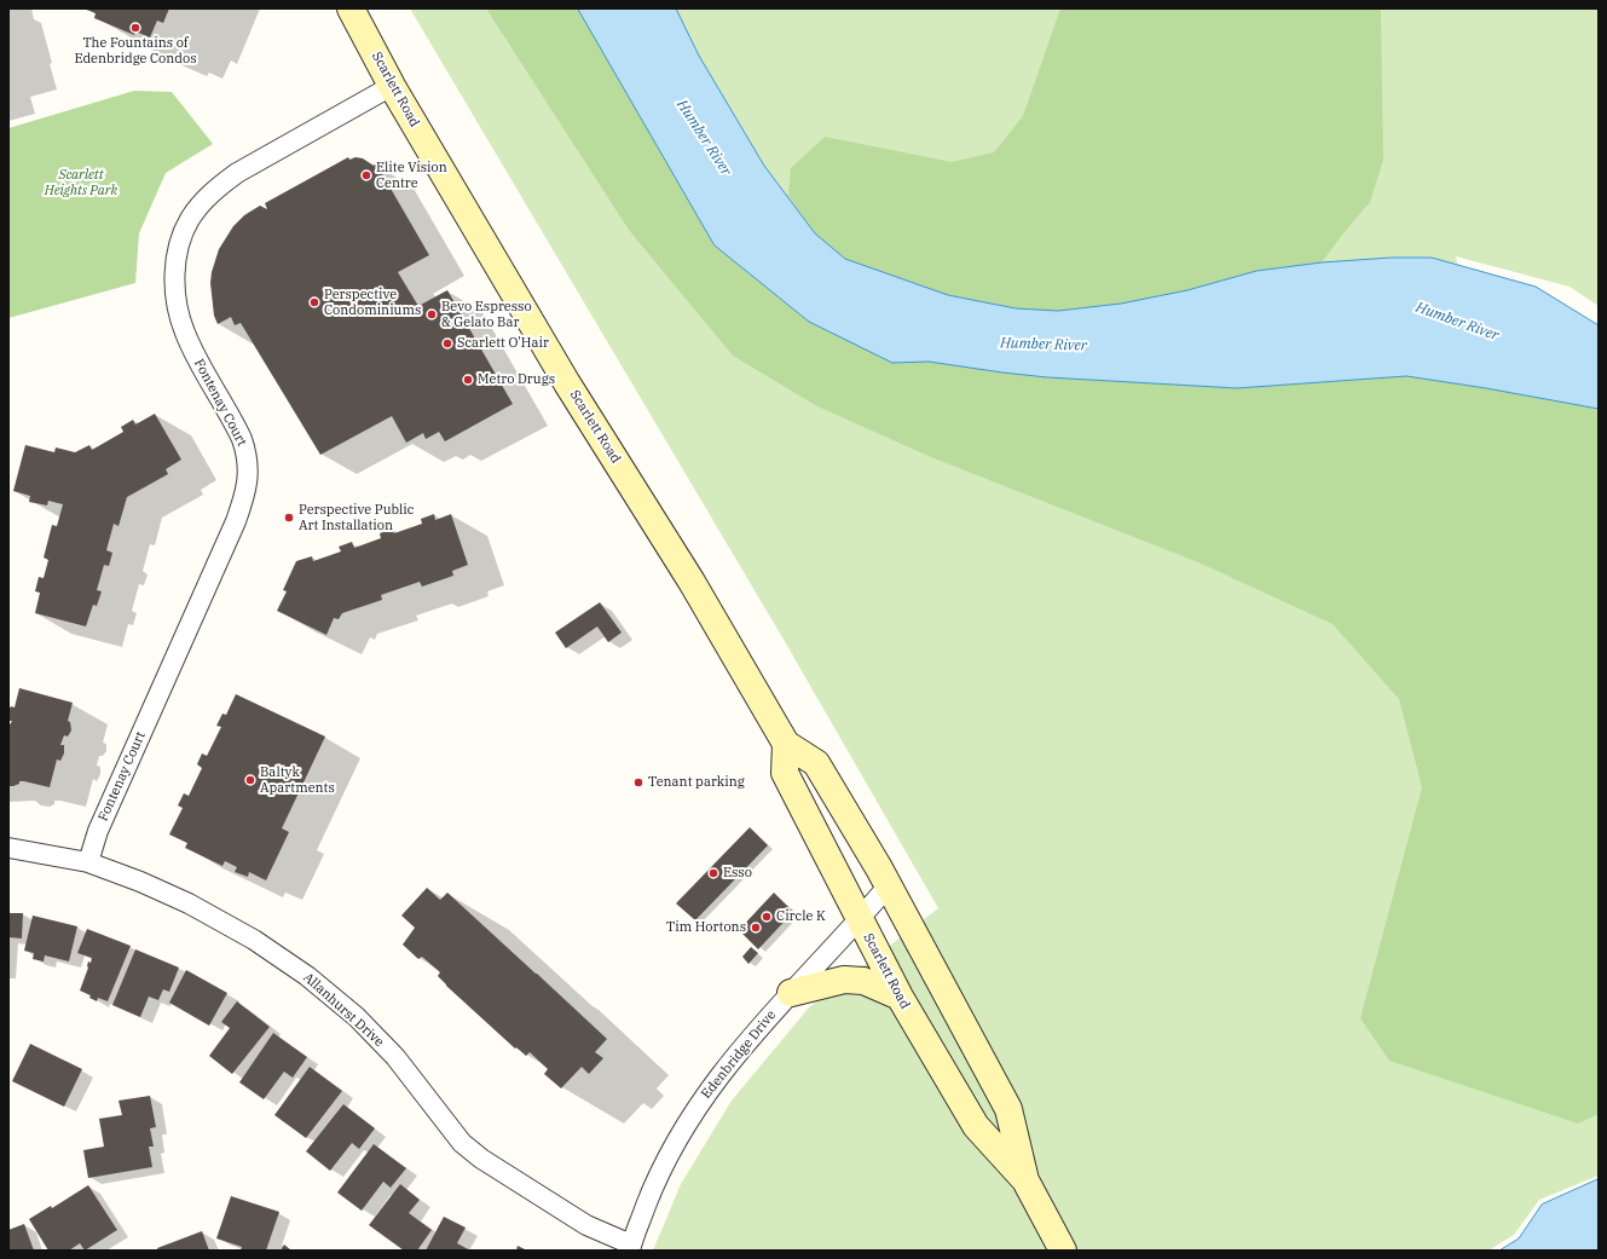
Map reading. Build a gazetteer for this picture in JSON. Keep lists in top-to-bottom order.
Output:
{
  "streets": {
    "main road": ["Scarlett Road"],
    "street": ["Fontenay Court", "Allanhurst Drive", "Edenbridge Drive"]
  },
  "crossings": [
    ["Scarlett Road", "Fontenay Court"],
    ["Scarlett Road", "Edenbridge Drive"],
    ["Fontenay Court", "Allanhurst Drive"],
    ["Allanhurst Drive", "Edenbridge Drive"]
  ],
  "water": ["Humber River"],
  "parks": ["Scarlett Heights Park"],
  "places": [
    "The Fountains of Edenbridge Condos",
    "Elite Vision Centre",
    "Perspective Condominiums",
    "Bevo Espresso & Gelato Bar",
    "Scarlett O'Hair",
    "Metro Drugs",
    "Perspective Public Art Installation",
    "Baltyk Apartments",
    "Tenant parking",
    "Esso",
    "Circle K",
    "Tim Hortons"
  ]
}
